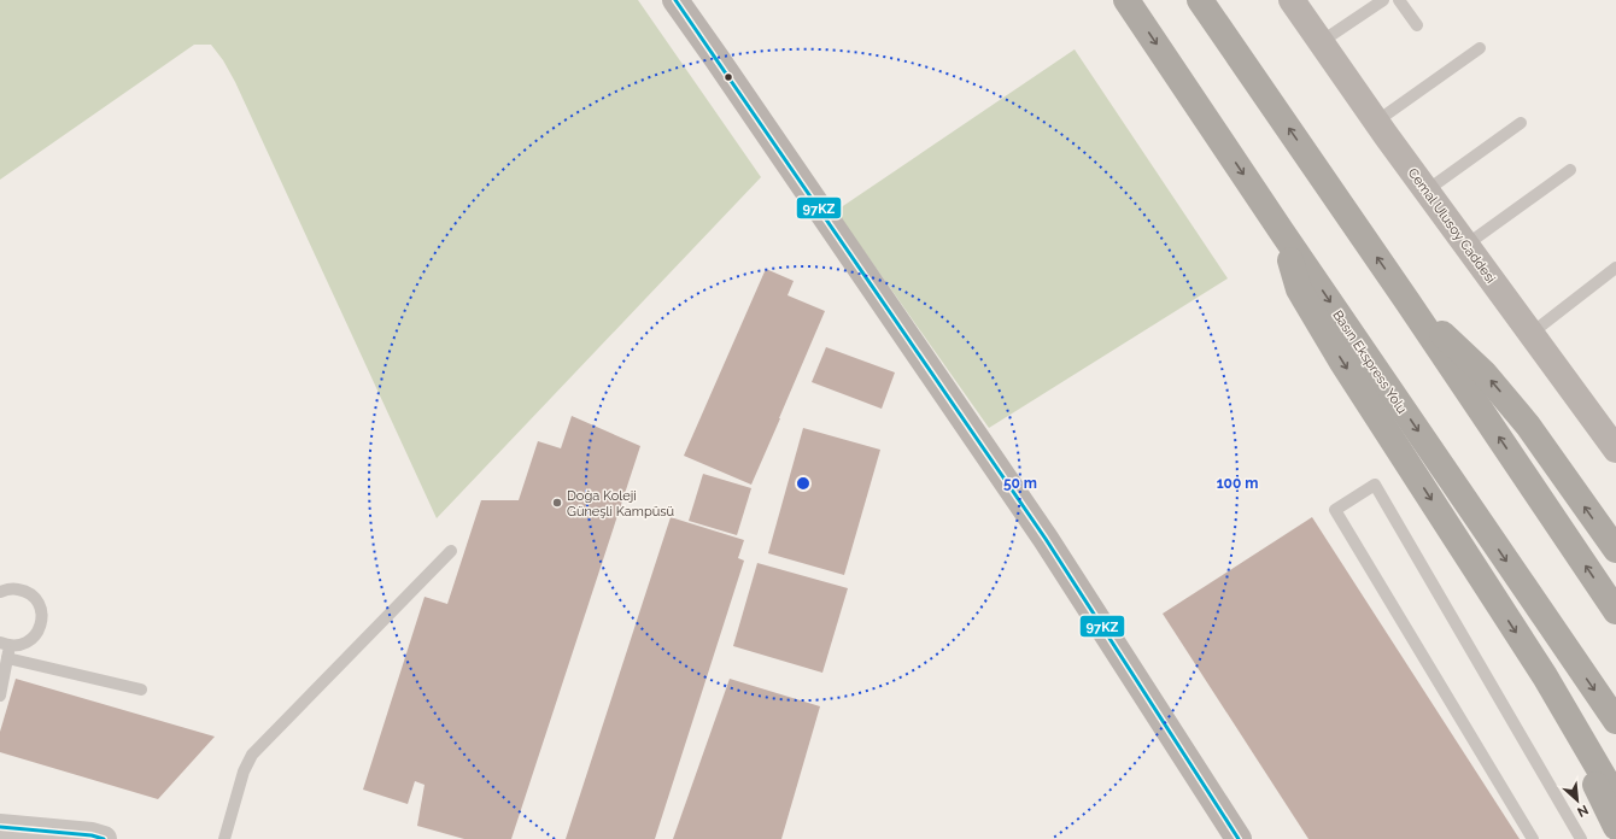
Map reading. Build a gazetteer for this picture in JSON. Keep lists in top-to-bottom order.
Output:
{
  "streets": {
    "highway": ["Basın Ekspress Yolu"],
    "main road": ["Cemal Ulusoy Caddesi"]
  },
  "places": ["Doğa Koleji Güneşli Kampüsü"],
  "lines": ["transit line 97KZ"],
  "north": "bottom right",
  "rings": ["50 m", "100 m"]
}
